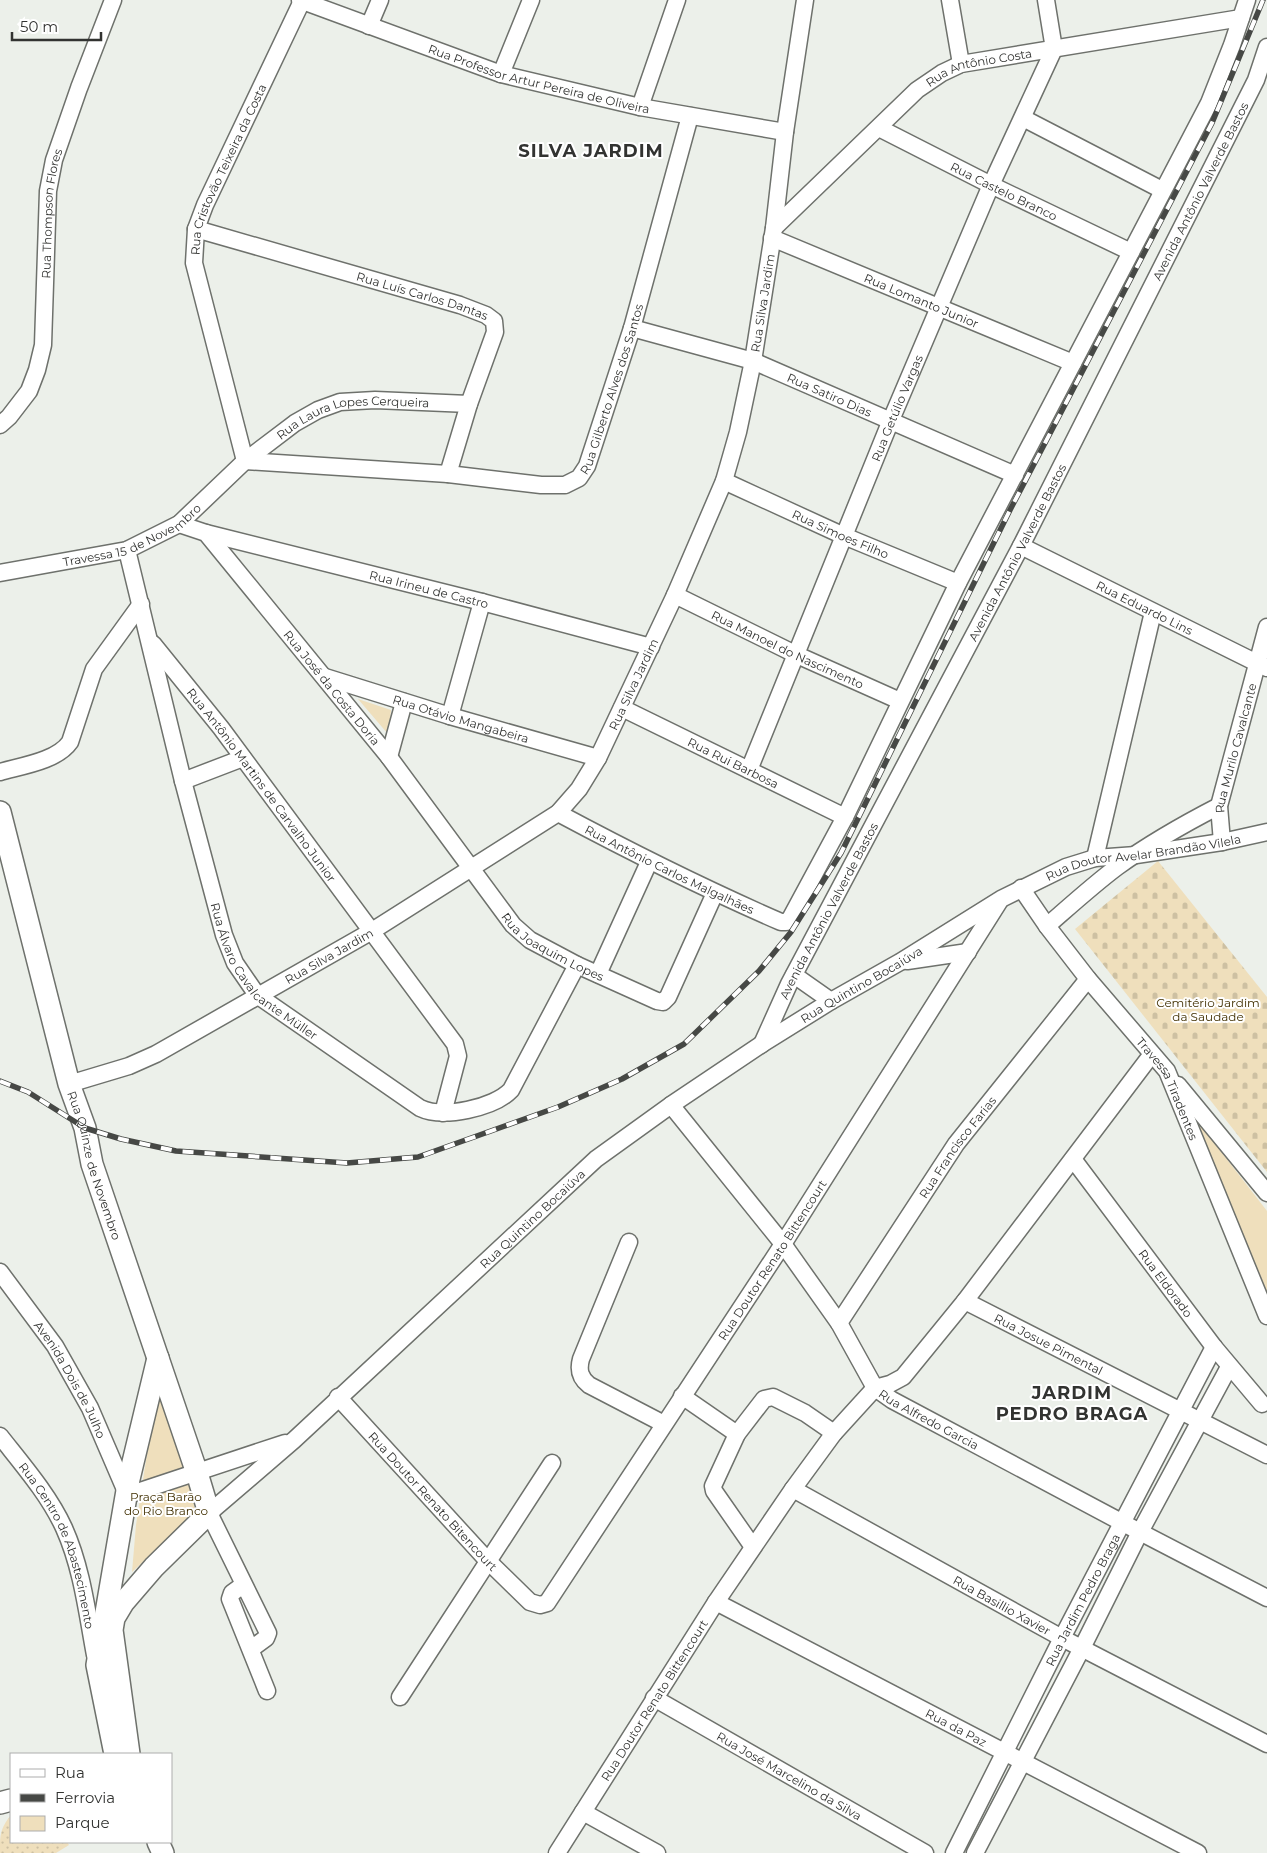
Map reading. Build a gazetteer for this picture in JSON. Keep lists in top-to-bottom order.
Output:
{
  "streets": {
    "main road": ["Rua Quintino Bocaiúva", "Rua Quinze de Novembro"],
    "street": [
      "Rua Antônio Costa",
      "Rua Professor Artur Pereira de Oliveira",
      "Rua Cristovão Teixeira da Costa",
      "Rua Castelo Branco",
      "Avenida Antônio Valverde Bastos",
      "Rua Thompson Flores",
      "Rua Luís Carlos Dantas",
      "Rua Lomanto Junior",
      "Rua Silva Jardim",
      "Rua Gilberto Alves dos Santos",
      "Rua Satiro Dias",
      "Rua Getúlio Vargas",
      "Rua Laura Lopes Cerqueira",
      "Travessa 15 de Novembro",
      "Rua Simoes Filho",
      "Rua Irineu de Castro",
      "Rua Eduardo Lins",
      "Rua Manoel do Nascimento",
      "Rua José da Costa Doria",
      "Rua Otávio Mangabeira",
      "Rua Murilo Cavalcante",
      "Rua Rui Barbosa",
      "Rua Antônio Martins de Carvalho Junior",
      "Rua Doutor Avelar Brandão Vilela",
      "Rua Antônio Carlos Malgalhães",
      "Rua Joaquim Lopes",
      "Rua Álvaro Cavalcante Müller",
      "Travessa Tiradentes",
      "Rua Francisco Farias",
      "Rua Doutor Renato Bittencourt",
      "Rua Eldorado",
      "Rua Josue Pimental",
      "Avenida Dois de Julho",
      "Rua Alfredo Garcia",
      "Rua Doutor Renato Bitencourt",
      "Rua Centro de Abastecimento",
      "Rua Jardim Pedro Braga",
      "Rua Basillio Xavier",
      "Rua da Paz",
      "Rua José Marcelino da Silva"
    ]
  },
  "crossings": [
    ["Rua Antônio Costa", "Rua Castelo Branco"],
    ["Rua Antônio Costa", "Rua Lomanto Junior"],
    ["Rua Antônio Costa", "Rua Silva Jardim"],
    ["Rua Antônio Costa", "Rua Getúlio Vargas"],
    ["Rua Professor Artur Pereira de Oliveira", "Rua Cristovão Teixeira da Costa"],
    ["Rua Professor Artur Pereira de Oliveira", "Rua Silva Jardim"],
    ["Rua Professor Artur Pereira de Oliveira", "Rua Gilberto Alves dos Santos"],
    ["Rua Cristovão Teixeira da Costa", "Rua Luís Carlos Dantas"],
    ["Rua Cristovão Teixeira da Costa", "Rua Gilberto Alves dos Santos"],
    ["Rua Cristovão Teixeira da Costa", "Rua Laura Lopes Cerqueira"],
    ["Rua Cristovão Teixeira da Costa", "Travessa 15 de Novembro"],
    ["Rua Castelo Branco", "Rua Getúlio Vargas"],
    ["Avenida Antônio Valverde Bastos", "Rua Eduardo Lins"],
    ["Avenida Antônio Valverde Bastos", "Rua Quintino Bocaiúva"],
    ["Rua Luís Carlos Dantas", "Rua Gilberto Alves dos Santos"],
    ["Rua Luís Carlos Dantas", "Rua Laura Lopes Cerqueira"],
    ["Rua Lomanto Junior", "Rua Silva Jardim"],
    ["Rua Lomanto Junior", "Rua Getúlio Vargas"],
    ["Rua Silva Jardim", "Rua Satiro Dias"],
    ["Rua Silva Jardim", "Rua Simoes Filho"],
    ["Rua Silva Jardim", "Rua Irineu de Castro"],
    ["Rua Silva Jardim", "Rua Manoel do Nascimento"],
    ["Rua Silva Jardim", "Rua José da Costa Doria"],
    ["Rua Silva Jardim", "Rua Otávio Mangabeira"],
    ["Rua Silva Jardim", "Rua Rui Barbosa"],
    ["Rua Silva Jardim", "Rua Antônio Martins de Carvalho Junior"],
    ["Rua Silva Jardim", "Rua Antônio Carlos Malgalhães"],
    ["Rua Silva Jardim", "Rua Joaquim Lopes"],
    ["Rua Silva Jardim", "Rua Álvaro Cavalcante Müller"],
    ["Rua Silva Jardim", "Rua Quinze de Novembro"],
    ["Rua Gilberto Alves dos Santos", "Rua Satiro Dias"],
    ["Rua Gilberto Alves dos Santos", "Rua Laura Lopes Cerqueira"],
    ["Rua Gilberto Alves dos Santos", "Travessa 15 de Novembro"],
    ["Rua Satiro Dias", "Rua Getúlio Vargas"],
    ["Rua Getúlio Vargas", "Rua Simoes Filho"],
    ["Rua Getúlio Vargas", "Rua Manoel do Nascimento"],
    ["Rua Getúlio Vargas", "Rua Rui Barbosa"],
    ["Rua Laura Lopes Cerqueira", "Travessa 15 de Novembro"],
    ["Travessa 15 de Novembro", "Rua Álvaro Cavalcante Müller"],
    ["Rua Irineu de Castro", "Rua José da Costa Doria"],
    ["Rua Eduardo Lins", "Rua Murilo Cavalcante"],
    ["Rua José da Costa Doria", "Rua Otávio Mangabeira"],
    ["Rua José da Costa Doria", "Rua Joaquim Lopes"],
    ["Rua Murilo Cavalcante", "Rua Doutor Avelar Brandão Vilela"],
    ["Rua Rui Barbosa", "Rua Antônio Carlos Malgalhães"],
    ["Rua Antônio Martins de Carvalho Junior", "Rua Álvaro Cavalcante Müller"],
    ["Rua Doutor Avelar Brandão Vilela", "Rua Quintino Bocaiúva"],
    ["Rua Doutor Avelar Brandão Vilela", "Travessa Tiradentes"],
    ["Rua Antônio Carlos Malgalhães", "Rua Joaquim Lopes"],
    ["Rua Joaquim Lopes", "Rua Álvaro Cavalcante Müller"],
    ["Rua Quintino Bocaiúva", "Travessa Tiradentes"],
    ["Rua Quintino Bocaiúva", "Rua Quinze de Novembro"],
    ["Rua Quintino Bocaiúva", "Rua Doutor Renato Bittencourt"],
    ["Rua Quintino Bocaiúva", "Rua Alfredo Garcia"],
    ["Rua Quintino Bocaiúva", "Rua Doutor Renato Bitencourt"],
    ["Travessa Tiradentes", "Rua Francisco Farias"],
    ["Rua Francisco Farias", "Rua Alfredo Garcia"],
    ["Rua Doutor Renato Bittencourt", "Rua Alfredo Garcia"],
    ["Rua Doutor Renato Bittencourt", "Rua Doutor Renato Bitencourt"],
    ["Rua Doutor Renato Bittencourt", "Rua Basillio Xavier"],
    ["Rua Doutor Renato Bittencourt", "Rua da Paz"],
    ["Rua Doutor Renato Bittencourt", "Rua José Marcelino da Silva"],
    ["Rua Eldorado", "Rua Jardim Pedro Braga"],
    ["Rua Josue Pimental", "Rua Jardim Pedro Braga"],
    ["Rua Alfredo Garcia", "Rua Jardim Pedro Braga"],
    ["Rua Jardim Pedro Braga", "Rua Basillio Xavier"],
    ["Rua Jardim Pedro Braga", "Rua da Paz"]
  ],
  "districts": ["SILVA JARDIM", "JARDIM PEDRO BRAGA"],
  "parks": ["Cemitério Jardim da Saudade", "Praça Barão do Rio Branco"],
  "legend": ["Rua", "Ferrovia", "Parque"],
  "scale_bar": "50 m"
}
